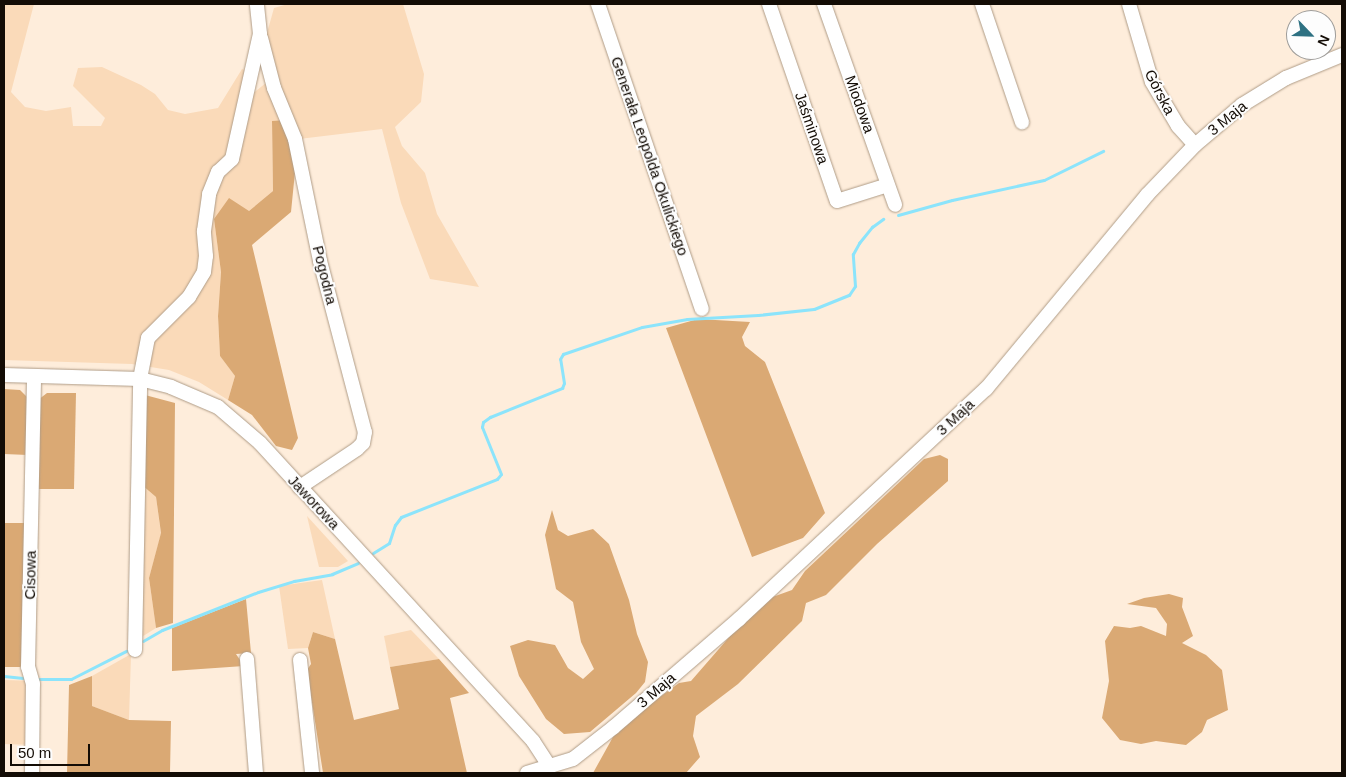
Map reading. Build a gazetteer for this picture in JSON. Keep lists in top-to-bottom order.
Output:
{
  "streets": {
    "street": [
      "Górska",
      "Miodowa",
      "3 Maja",
      "Jaśminowa",
      "Generała Leopolda Okulickiego",
      "Pogodna",
      "Jaworowa",
      "Cisowa"
    ]
  },
  "crossings": [
    ["Górska", "3 Maja"],
    ["Miodowa", "Jaśminowa"],
    ["3 Maja", "Jaworowa"],
    ["Pogodna", "Jaworowa"],
    ["Jaworowa", "Cisowa"]
  ],
  "scale_bar": "50 m",
  "north": "bottom right"
}
